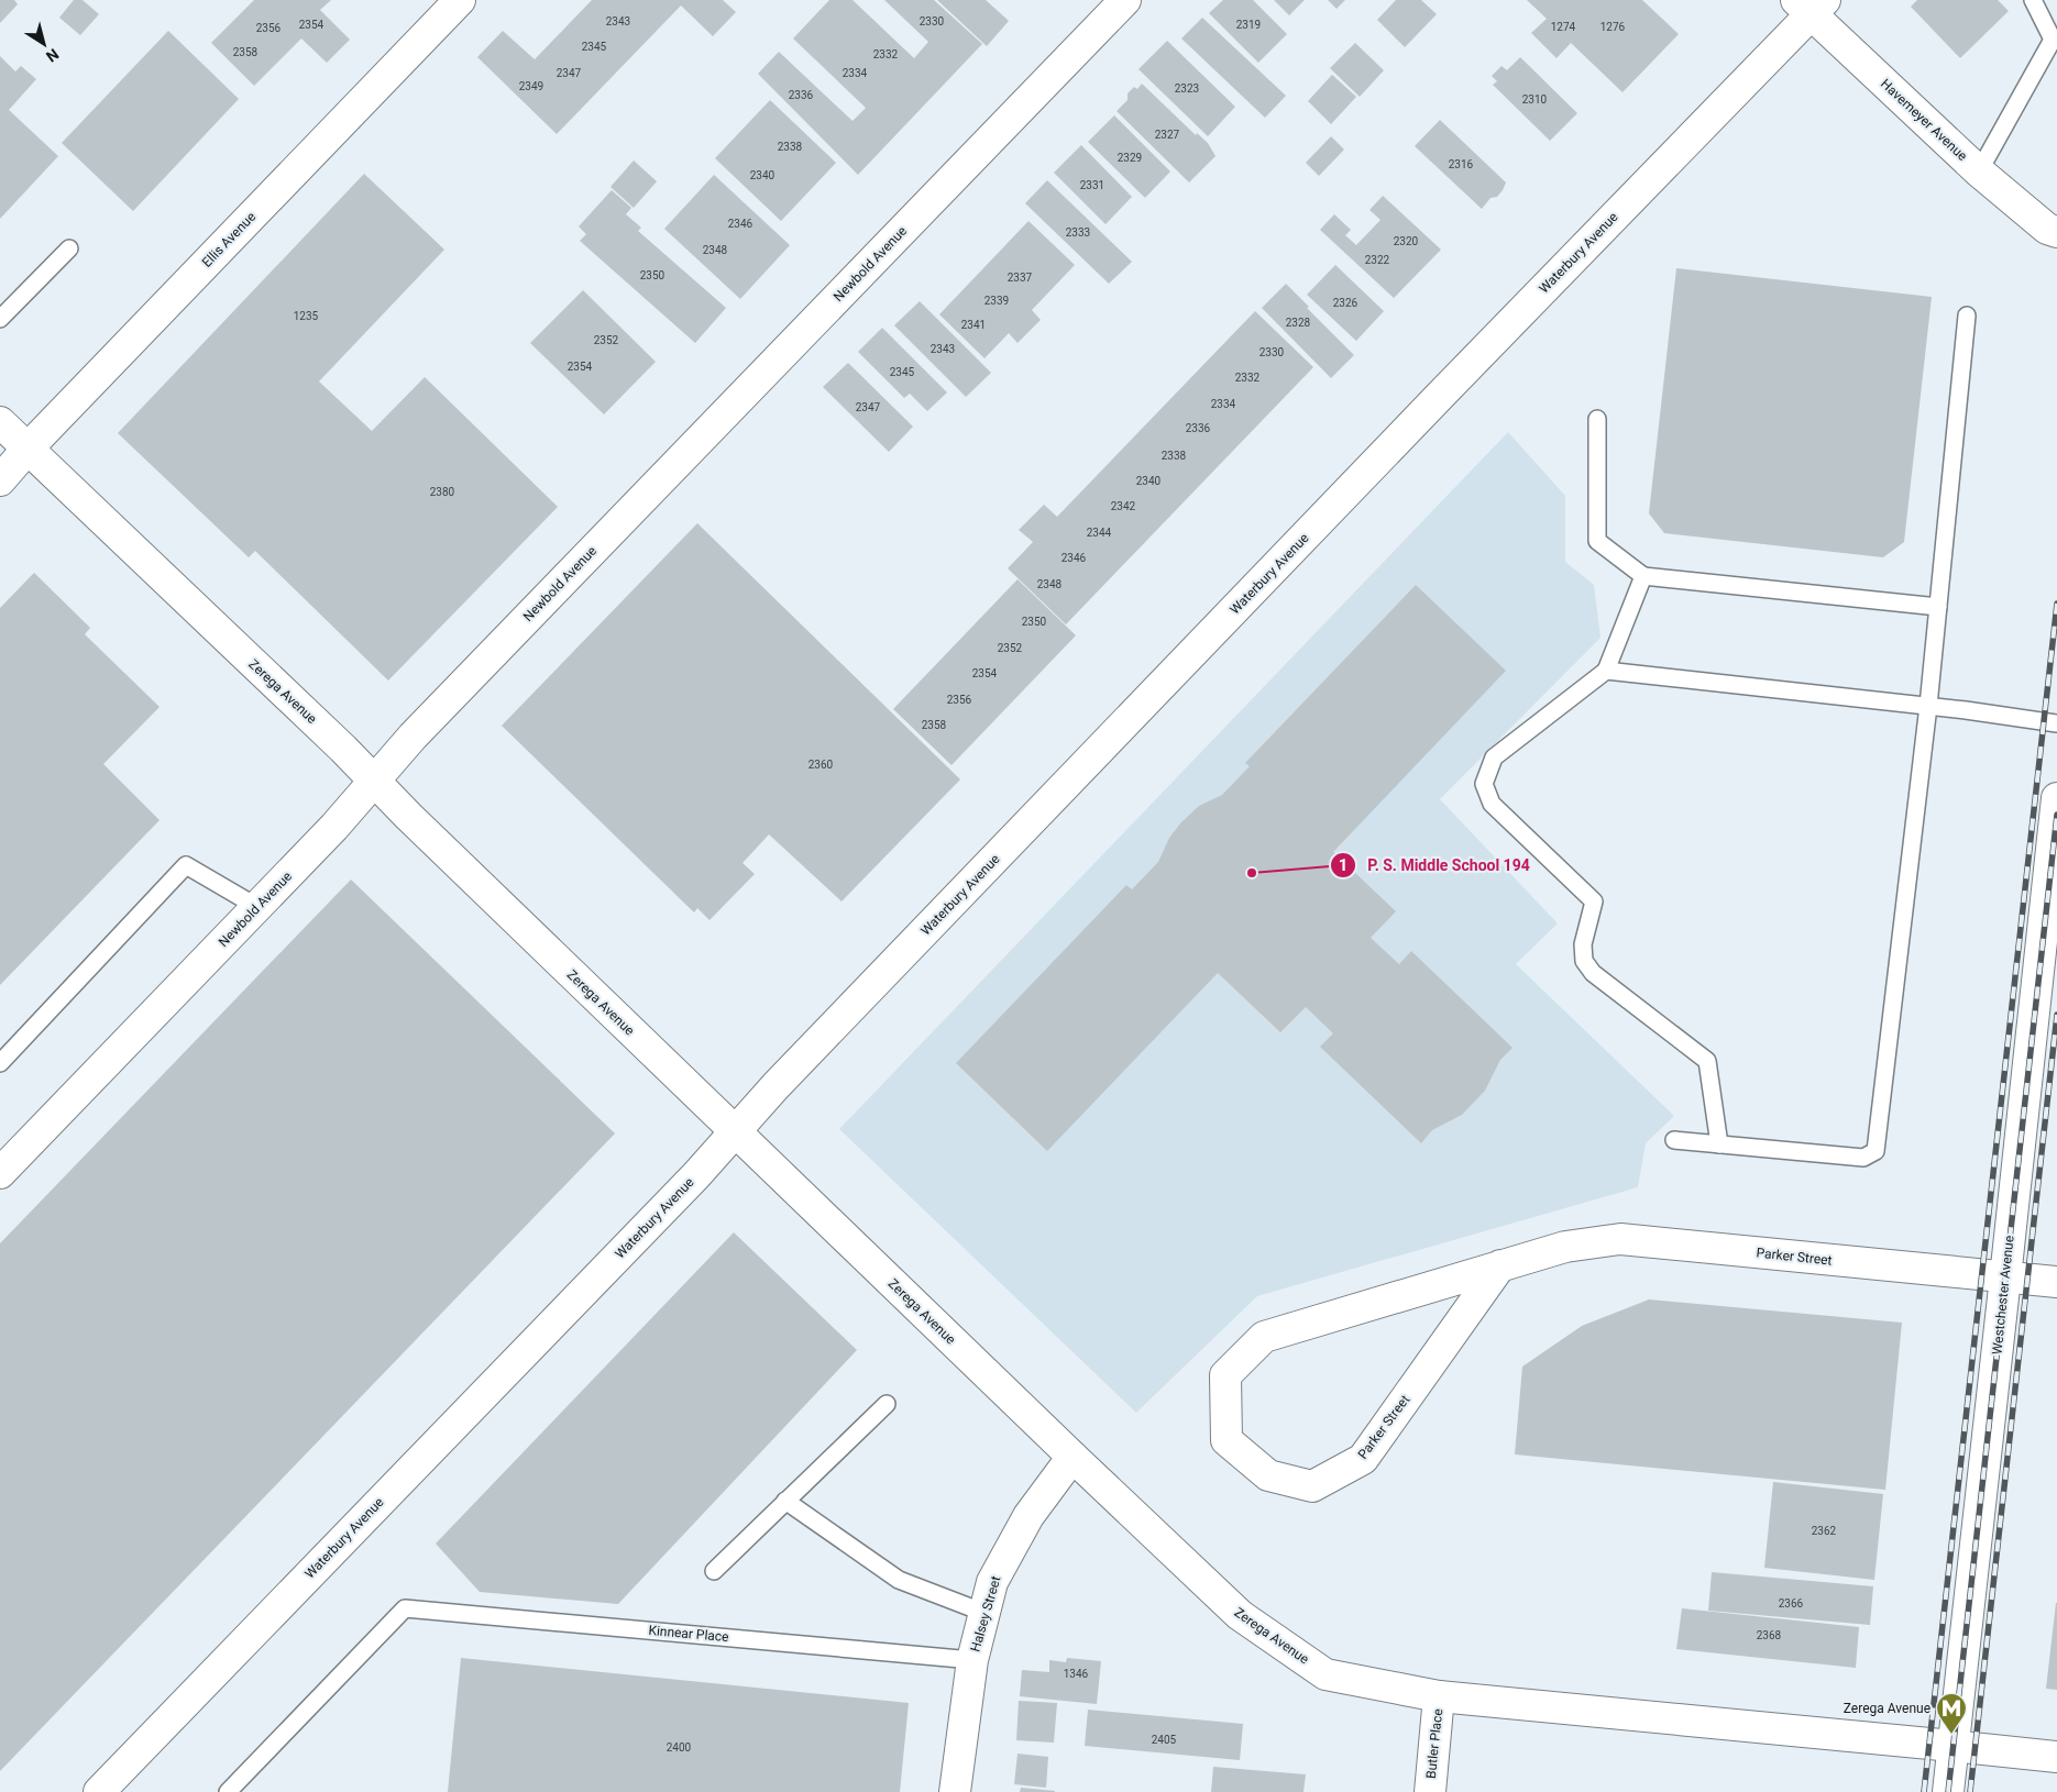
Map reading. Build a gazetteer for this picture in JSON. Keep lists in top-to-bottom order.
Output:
{
  "streets": {
    "street": [
      "Havemeyer Avenue",
      "Ellis Avenue",
      "Waterbury Avenue",
      "Newbold Avenue",
      "Zerega Avenue",
      "Parker Street",
      "Westchester Avenue",
      "Halsey Street",
      "Butler Place"
    ],
    "lane": ["Kinnear Place"]
  },
  "crossings": [
    ["Havemeyer Avenue", "Waterbury Avenue"],
    ["Ellis Avenue", "Zerega Avenue"],
    ["Waterbury Avenue", "Zerega Avenue"],
    ["Newbold Avenue", "Zerega Avenue"],
    ["Zerega Avenue", "Westchester Avenue"],
    ["Zerega Avenue", "Halsey Street"],
    ["Zerega Avenue", "Butler Place"],
    ["Parker Street", "Westchester Avenue"],
    ["Halsey Street", "Kinnear Place"]
  ],
  "places": {
    "other": ["P. S. Middle School 194"],
    "metro station": ["Zerega Avenue"]
  },
  "house_numbers": [
    "2343",
    "2330",
    "2354",
    "2319",
    "1274",
    "1276",
    "2356",
    "2345",
    "2358",
    "2332",
    "2347",
    "2334",
    "2349",
    "2323",
    "2336",
    "2310",
    "2327",
    "2338",
    "2329",
    "2316",
    "2340",
    "2331",
    "2346",
    "2333",
    "2320",
    "2348",
    "2322",
    "2350",
    "2337",
    "2339",
    "2326",
    "1235",
    "2328",
    "2341",
    "2352",
    "2343",
    "2330",
    "2354",
    "2345",
    "2332",
    "2334",
    "2347",
    "2336",
    "2338",
    "2340",
    "2380",
    "2342",
    "2344",
    "2346",
    "2348",
    "2350",
    "2352",
    "2354",
    "2356",
    "2358",
    "2360",
    "2362",
    "2366",
    "2368",
    "1346",
    "2405",
    "2400"
  ],
  "north": "bottom right"
}
